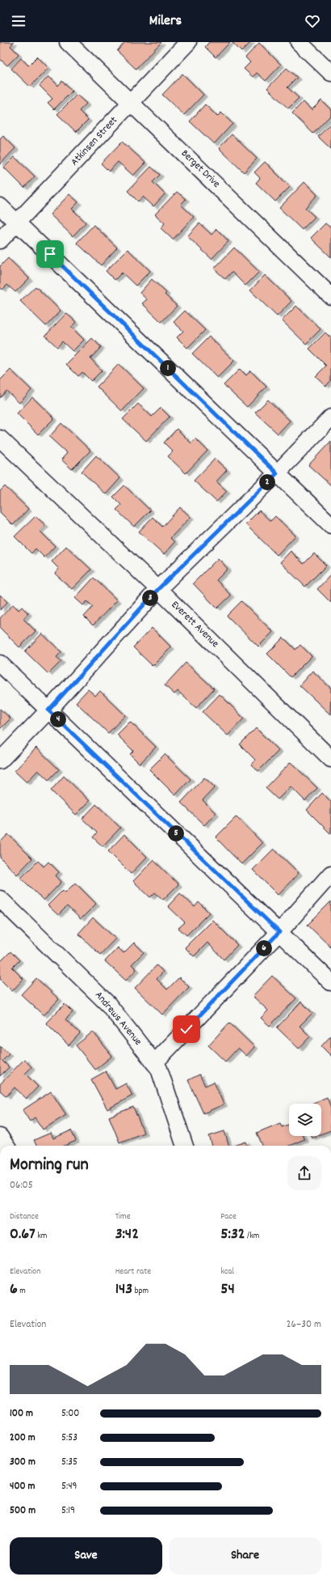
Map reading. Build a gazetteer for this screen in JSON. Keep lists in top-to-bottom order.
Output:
{
  "streets": {
    "street": [
      "Atkinsen Street",
      "Berget Drive",
      "Everett Avenue",
      "Andrews Avenue"
    ]
  },
  "crossings": [
    ["Atkinsen Street", "Berget Drive"]
  ],
  "page": {
    "header": "Milers",
    "pins": [
      "1",
      "2",
      "3",
      "4",
      "5",
      "6"
    ],
    "heading": ["Morning run", "06:05"],
    "stats": [
      ["Distance", "0.67 km"],
      ["Time", "3:42"],
      ["Pace", "5:32 /km"],
      ["Elevation", "6 m"],
      ["Heart rate", "143 bpm"],
      ["kcal", "54"]
    ],
    "chart": ["Elevation", "26–30 m"],
    "list": [
      {
        "name": "100 m",
        "note": "5:00"
      },
      {
        "name": "200 m",
        "note": "5:53"
      },
      {
        "name": "300 m",
        "note": "5:35"
      },
      {
        "name": "400 m",
        "note": "5:49"
      },
      {
        "name": "500 m",
        "note": "5:19"
      }
    ],
    "buttons": ["Save", "Share"]
  }
}
